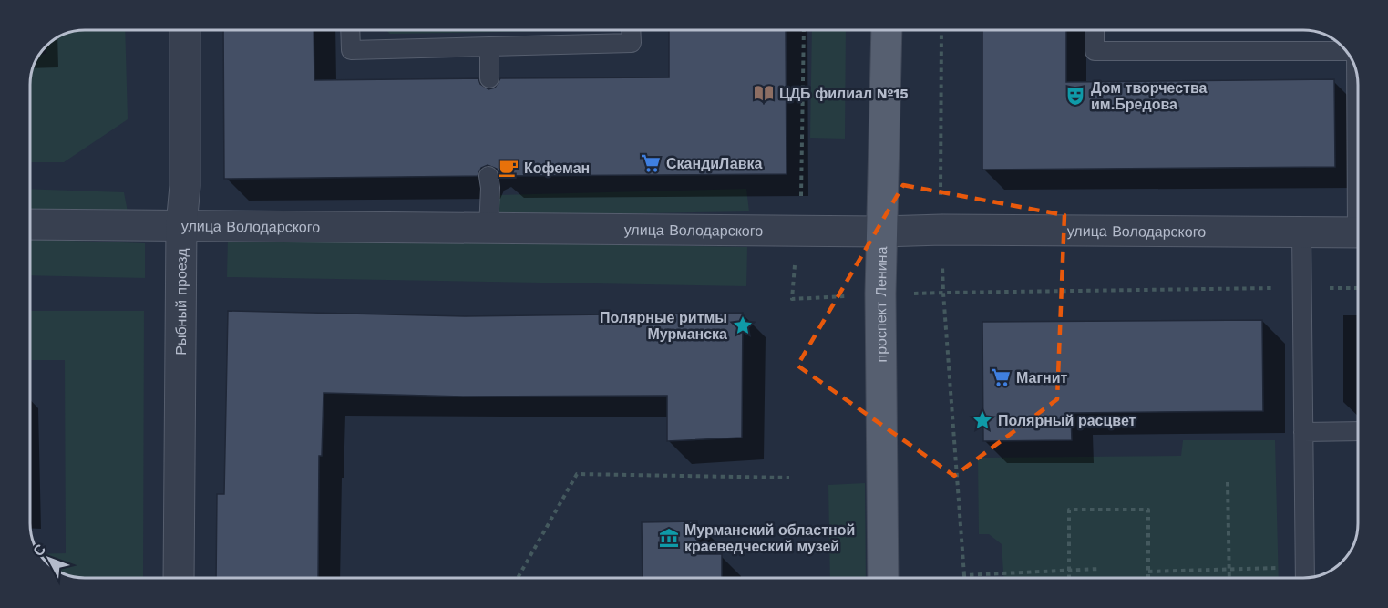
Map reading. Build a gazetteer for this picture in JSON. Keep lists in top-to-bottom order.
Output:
{
  "streets": {
    "main road": ["проспект Ленина"],
    "street": ["улица Володарского", "Рыбный проезд"]
  },
  "crossings": [
    ["улица Володарского", "Рыбный проезд"],
    ["улица Володарского", "проспект Ленина"]
  ],
  "places": {
    "library": ["ЦДБ филиал №15"],
    "theatre": ["Дом творчества им.Бредова"],
    "supermarket": ["СкандиЛавка", "Магнит"],
    "cafe": ["Кофеман"],
    "place": ["Полярные ритмы Мурманска", "Полярный расцвет"],
    "museum": ["Мурманский областной краеведческий музей"]
  },
  "north": "top left"
}
